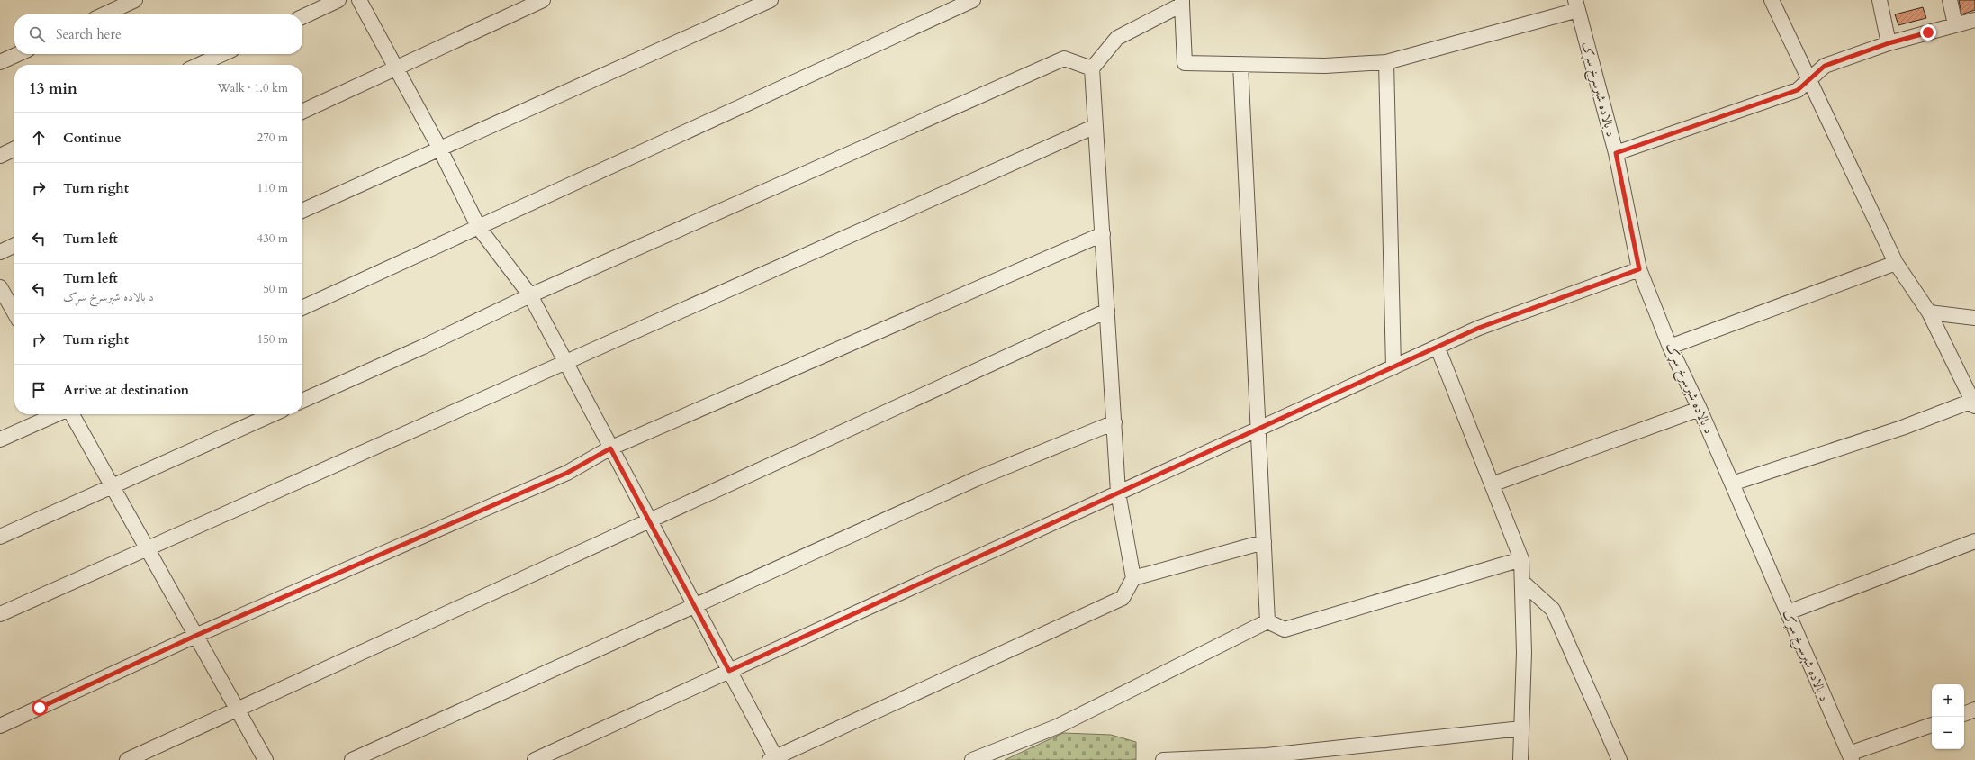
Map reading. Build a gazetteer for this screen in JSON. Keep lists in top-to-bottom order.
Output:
{
  "streets": {
    "street": ["د بالاده شېرسرخ سړک"]
  },
  "page": {
    "search": "Search here",
    "heading": ["13 min", "Walk · 1.0 km"],
    "list": [
      ["Continue", "270 m"],
      ["Turn right", "110 m"],
      ["Turn left", "430 m"],
      ["Turn left", "د بالاده شېرسرخ سړک", "50 m"],
      ["Turn right", "150 m"],
      "Arrive at destination"
    ],
    "map_buttons": ["+", "−"]
  }
}
